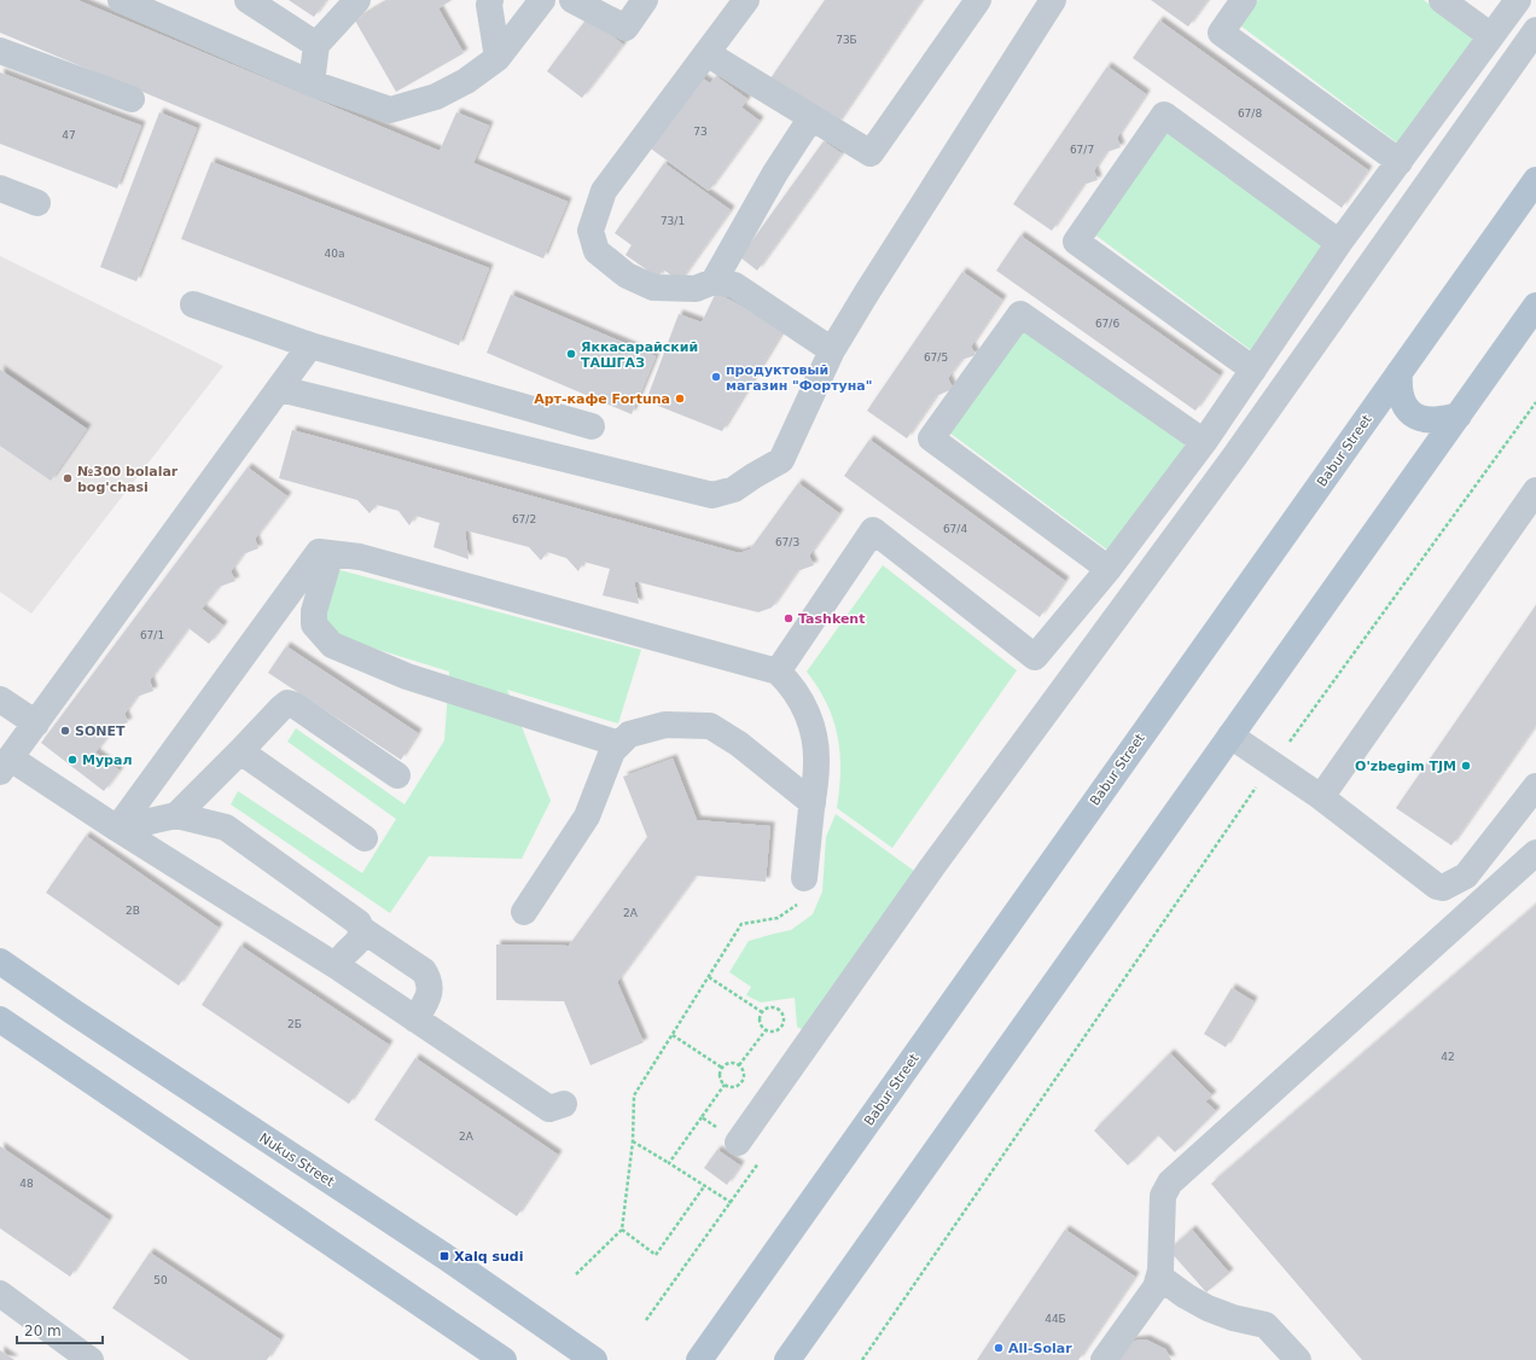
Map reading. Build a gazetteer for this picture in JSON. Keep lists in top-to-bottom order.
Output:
{
  "streets": {
    "main road": ["Babur Street", "Nukus Street"]
  },
  "places": {
    "other": [
      "Яккасарайский ТАШГАЗ",
      "продуктовый магазин \"Фортуна\"",
      "Арт-кафе Fortuna",
      "№300 bolalar bog'chasi",
      "Tashkent",
      "SONET",
      "Мурал",
      "O'zbegim TJM",
      "All-Solar"
    ],
    "transit": ["Xalq sudi"]
  },
  "house_numbers": [
    "73Б",
    "67/8",
    "73",
    "47",
    "67/7",
    "73/1",
    "40а",
    "67/6",
    "67/5",
    "67/2",
    "67/4",
    "67/3",
    "67/1",
    "2В",
    "2А",
    "2Б",
    "42",
    "2А",
    "48",
    "50",
    "44Б"
  ],
  "scale_bar": "20 m"
}
